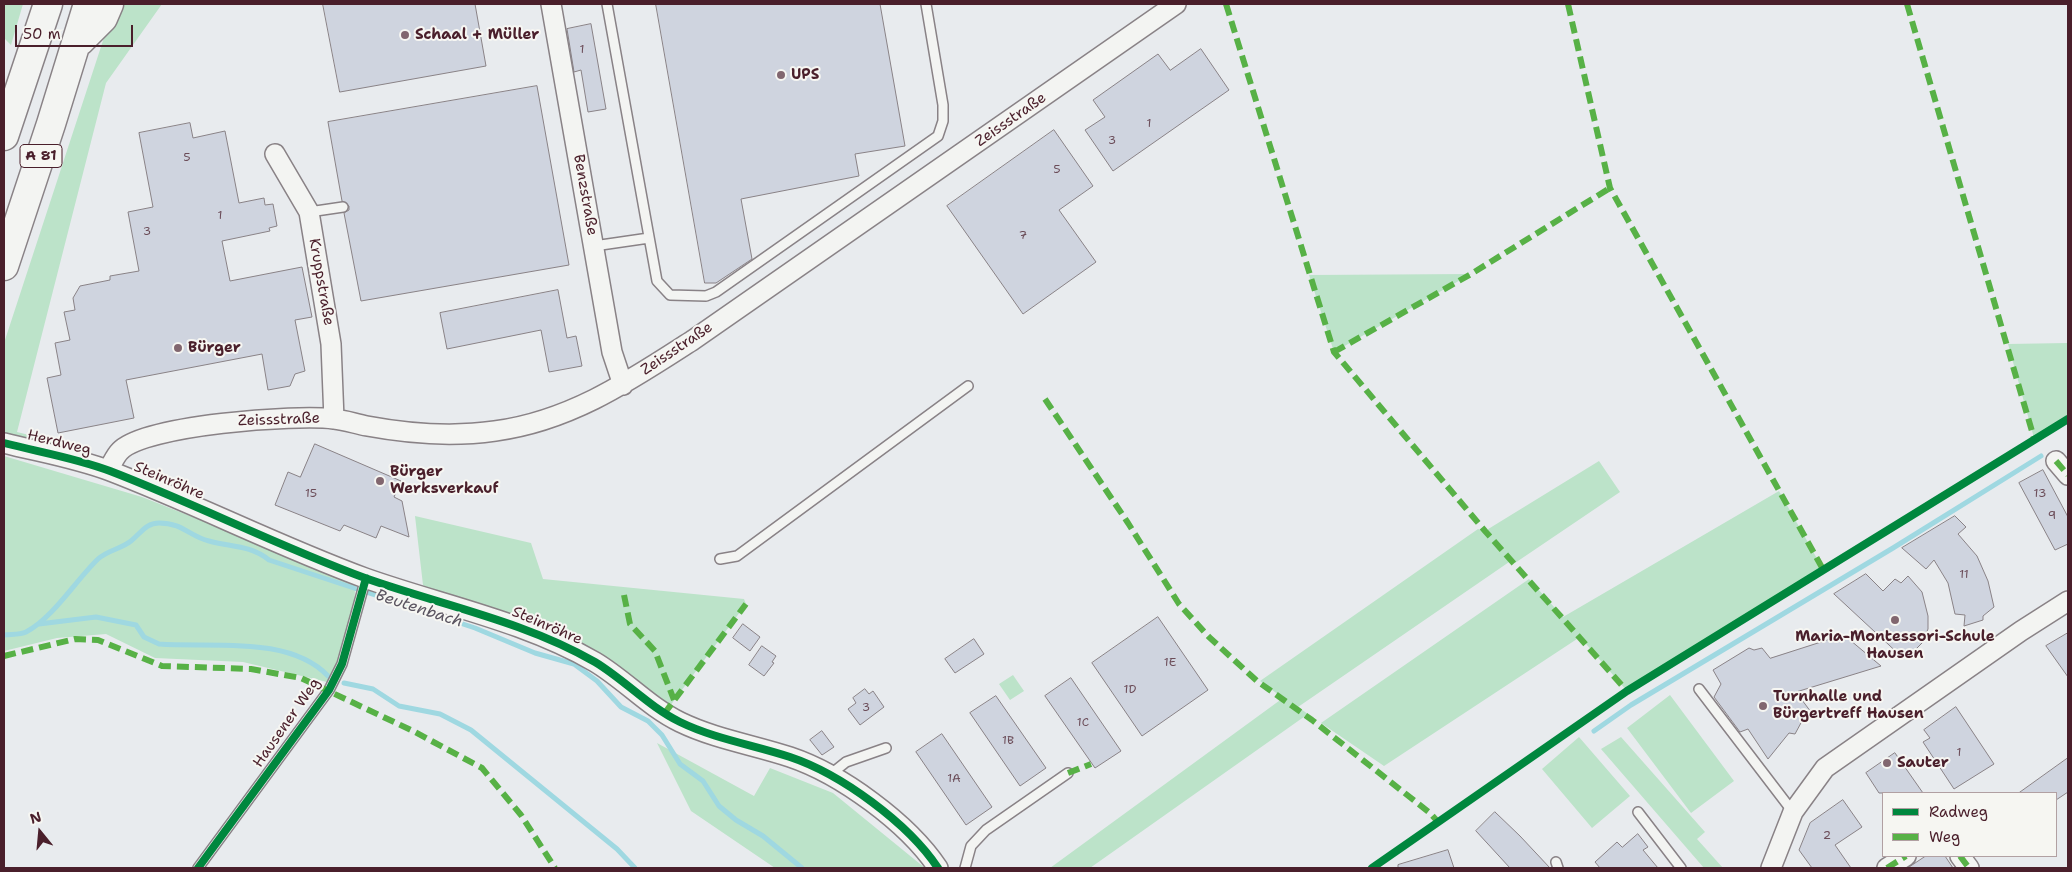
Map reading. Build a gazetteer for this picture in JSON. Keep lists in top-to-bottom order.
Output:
{
  "streets": {
    "highway": ["A 81"],
    "street": [
      "Zeissstraße",
      "Benzstraße",
      "Kruppstraße",
      "Herdweg",
      "Steinröhre"
    ],
    "lane": ["Hausener Weg"]
  },
  "crossings": [
    ["Zeissstraße", "Benzstraße"],
    ["Zeissstraße", "Kruppstraße"],
    ["Zeissstraße", "Herdweg"],
    ["Zeissstraße", "Steinröhre"],
    ["Herdweg", "Steinröhre"],
    ["Steinröhre", "Hausener Weg"]
  ],
  "water": ["Beutenbach"],
  "places": [
    "Schaal + Müller",
    "UPS",
    "Bürger",
    "Bürger Werksverkauf",
    "Maria-Montessori-Schule Hausen",
    "Turnhalle und Bürgertreff Hausen",
    "Sauter"
  ],
  "house_numbers": [
    "1",
    "1",
    "3",
    "5",
    "5",
    "1",
    "3",
    "7",
    "15",
    "13",
    "9",
    "11",
    "1E",
    "1D",
    "3",
    "1C",
    "1B",
    "1",
    "1A",
    "2"
  ],
  "legend": ["Radweg", "Weg"],
  "scale_bar": "50 m",
  "north": "top"
}
